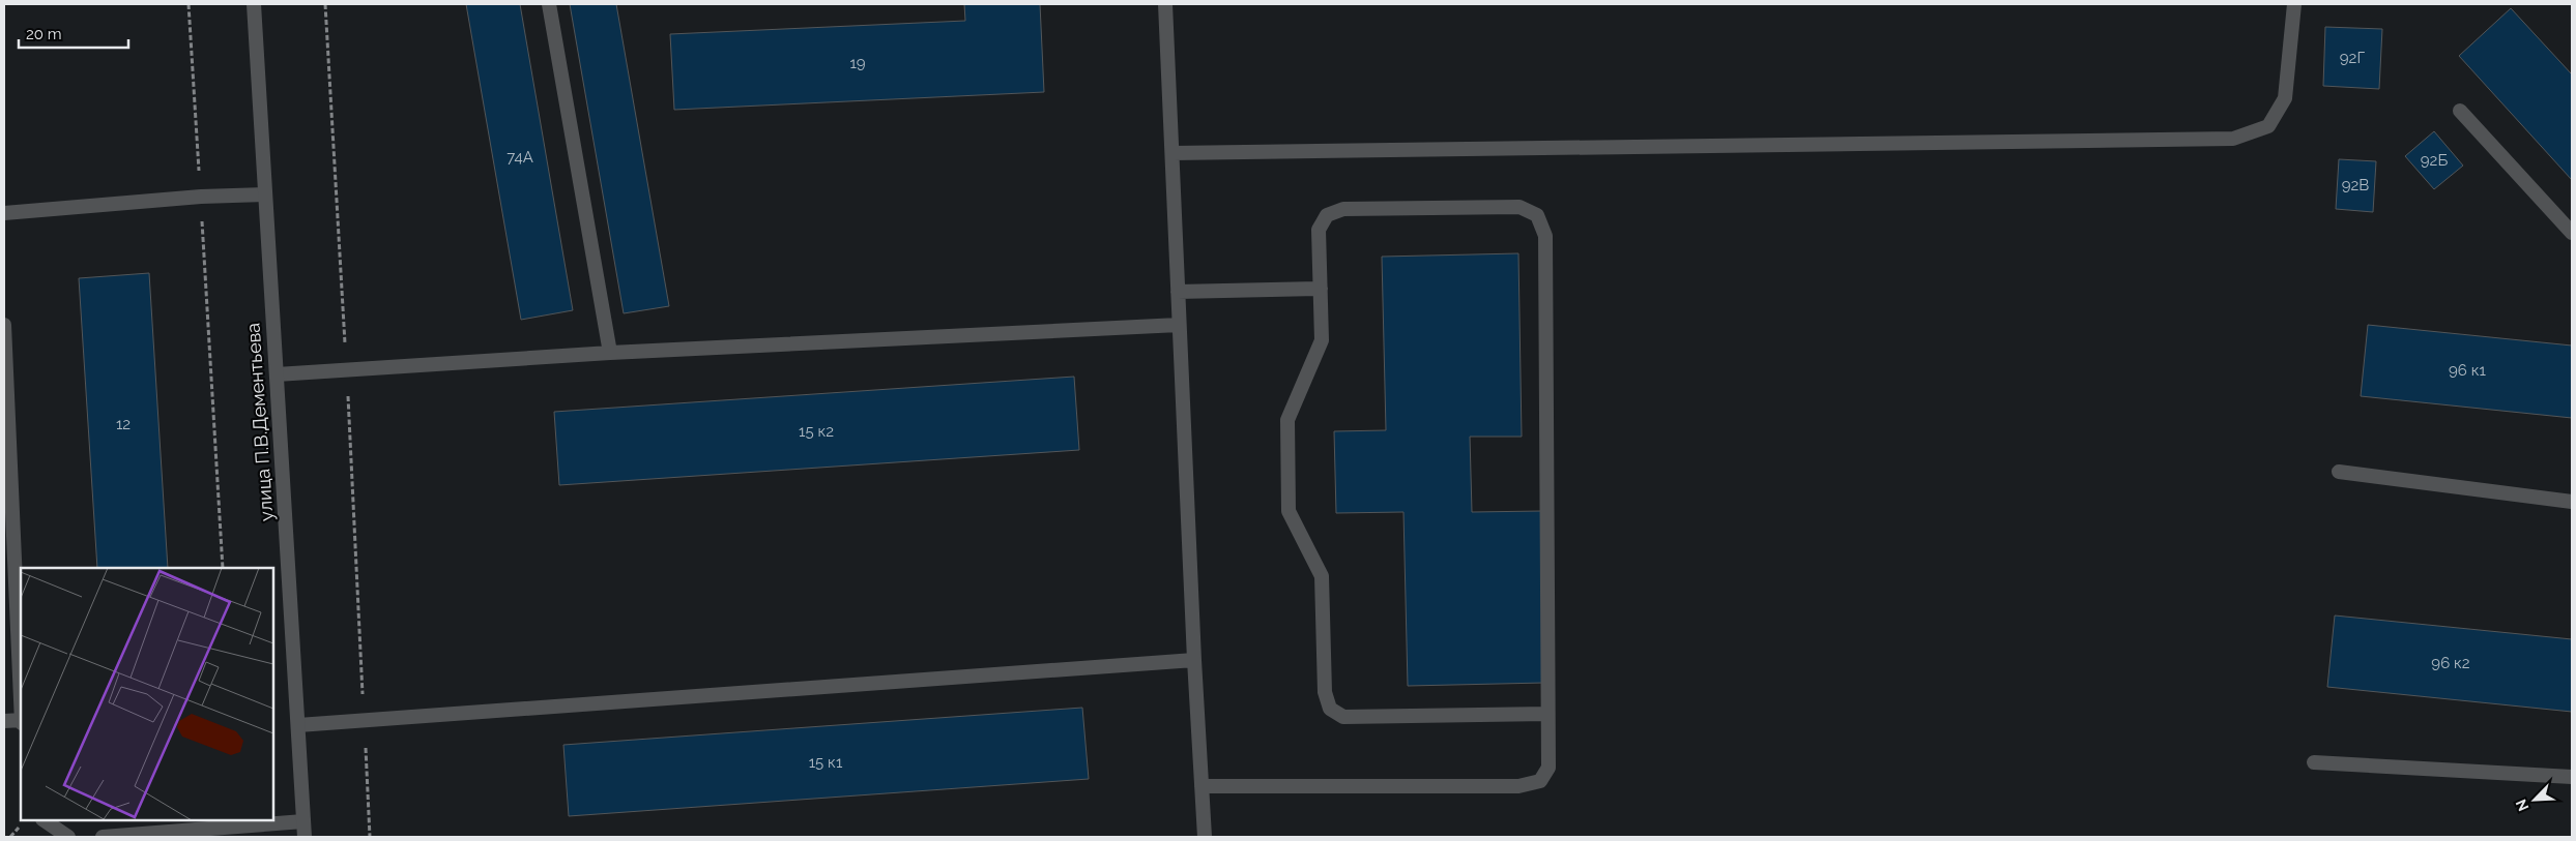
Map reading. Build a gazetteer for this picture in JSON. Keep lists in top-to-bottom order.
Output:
{
  "streets": {
    "street": ["улица П.В.Дементьева"]
  },
  "house_numbers": [
    "92Г",
    "19",
    "74А",
    "92Б",
    "92В",
    "96 к1",
    "12",
    "15 к2",
    "96 к2",
    "15 к1"
  ],
  "scale_bar": "20 m",
  "north": "bottom left"
}
